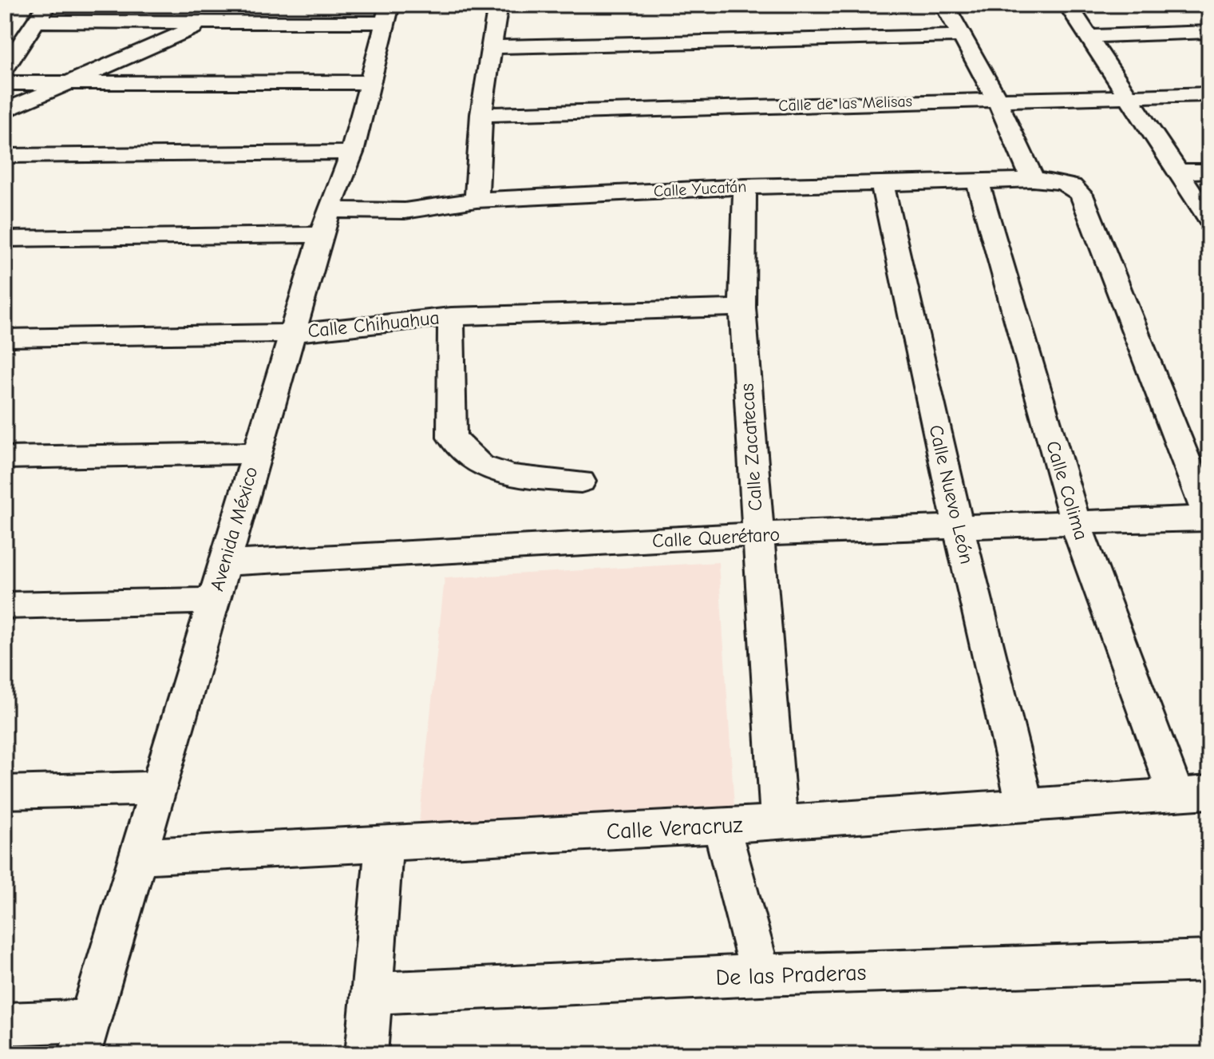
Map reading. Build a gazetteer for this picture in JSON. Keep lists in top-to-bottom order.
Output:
{
  "streets": {
    "street": [
      "Calle de las Melisas",
      "Calle Yucatán",
      "Calle Chihuahua",
      "Calle Zacatecas",
      "Calle Colima",
      "Calle Nuevo León",
      "Avenida México",
      "Calle Querétaro",
      "Calle Veracruz",
      "De las Praderas"
    ]
  },
  "crossings": [
    ["Calle Yucatán", "Calle Zacatecas"],
    ["Calle Yucatán", "Calle Colima"],
    ["Calle Yucatán", "Calle Nuevo León"],
    ["Calle Yucatán", "Avenida México"],
    ["Calle Yucatán", "Calle Querétaro"],
    ["Calle Chihuahua", "Calle Zacatecas"],
    ["Calle Chihuahua", "Avenida México"],
    ["Calle Zacatecas", "Calle Querétaro"],
    ["Calle Zacatecas", "Calle Veracruz"],
    ["Calle Colima", "Calle Querétaro"],
    ["Calle Colima", "Calle Veracruz"],
    ["Calle Nuevo León", "Calle Querétaro"],
    ["Calle Nuevo León", "Calle Veracruz"],
    ["Avenida México", "Calle Querétaro"],
    ["Avenida México", "Calle Veracruz"]
  ]
}
